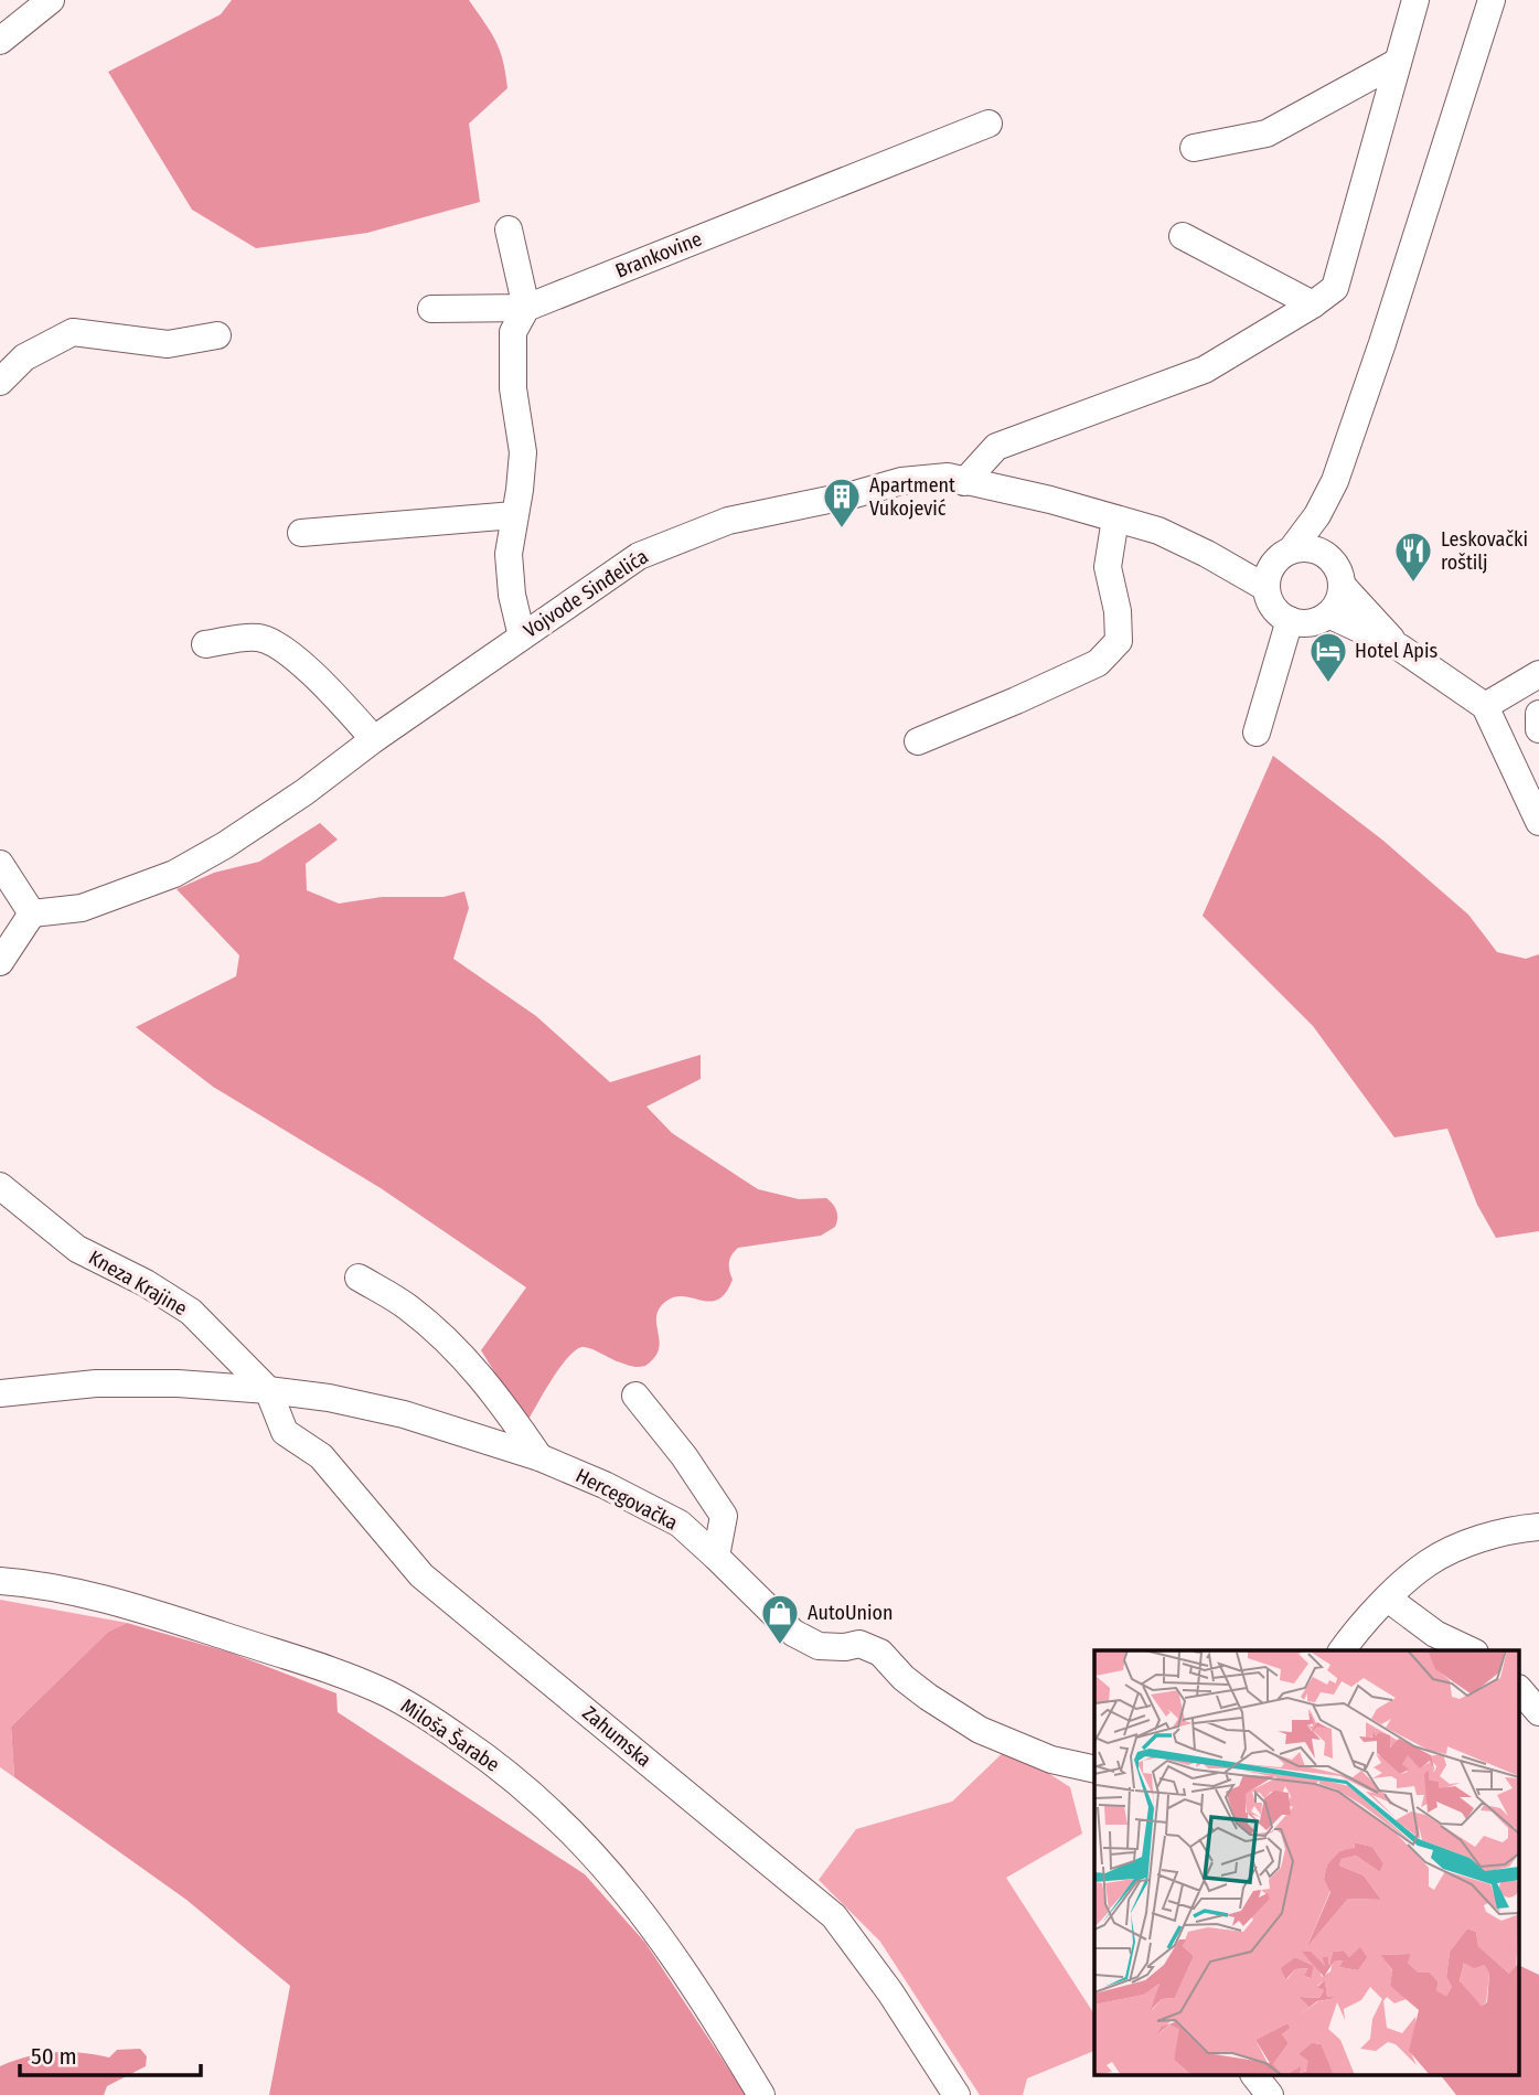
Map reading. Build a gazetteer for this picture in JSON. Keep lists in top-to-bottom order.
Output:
{
  "streets": {
    "street": [
      "Brankovine",
      "Vojvode Sinđelića",
      "Kneza Krajine",
      "Hercegovačka",
      "Miloša Šarabe",
      "Zahumska"
    ]
  },
  "crossings": [
    ["Kneza Krajine", "Hercegovačka"],
    ["Kneza Krajine", "Zahumska"],
    ["Hercegovačka", "Zahumska"]
  ],
  "places": {
    "building": ["Apartment Vukojević"],
    "restaurant": ["Leskovački roštilj"],
    "hotel": ["Hotel Apis"],
    "shop": ["AutoUnion"]
  },
  "scale_bar": "50 m"
}
